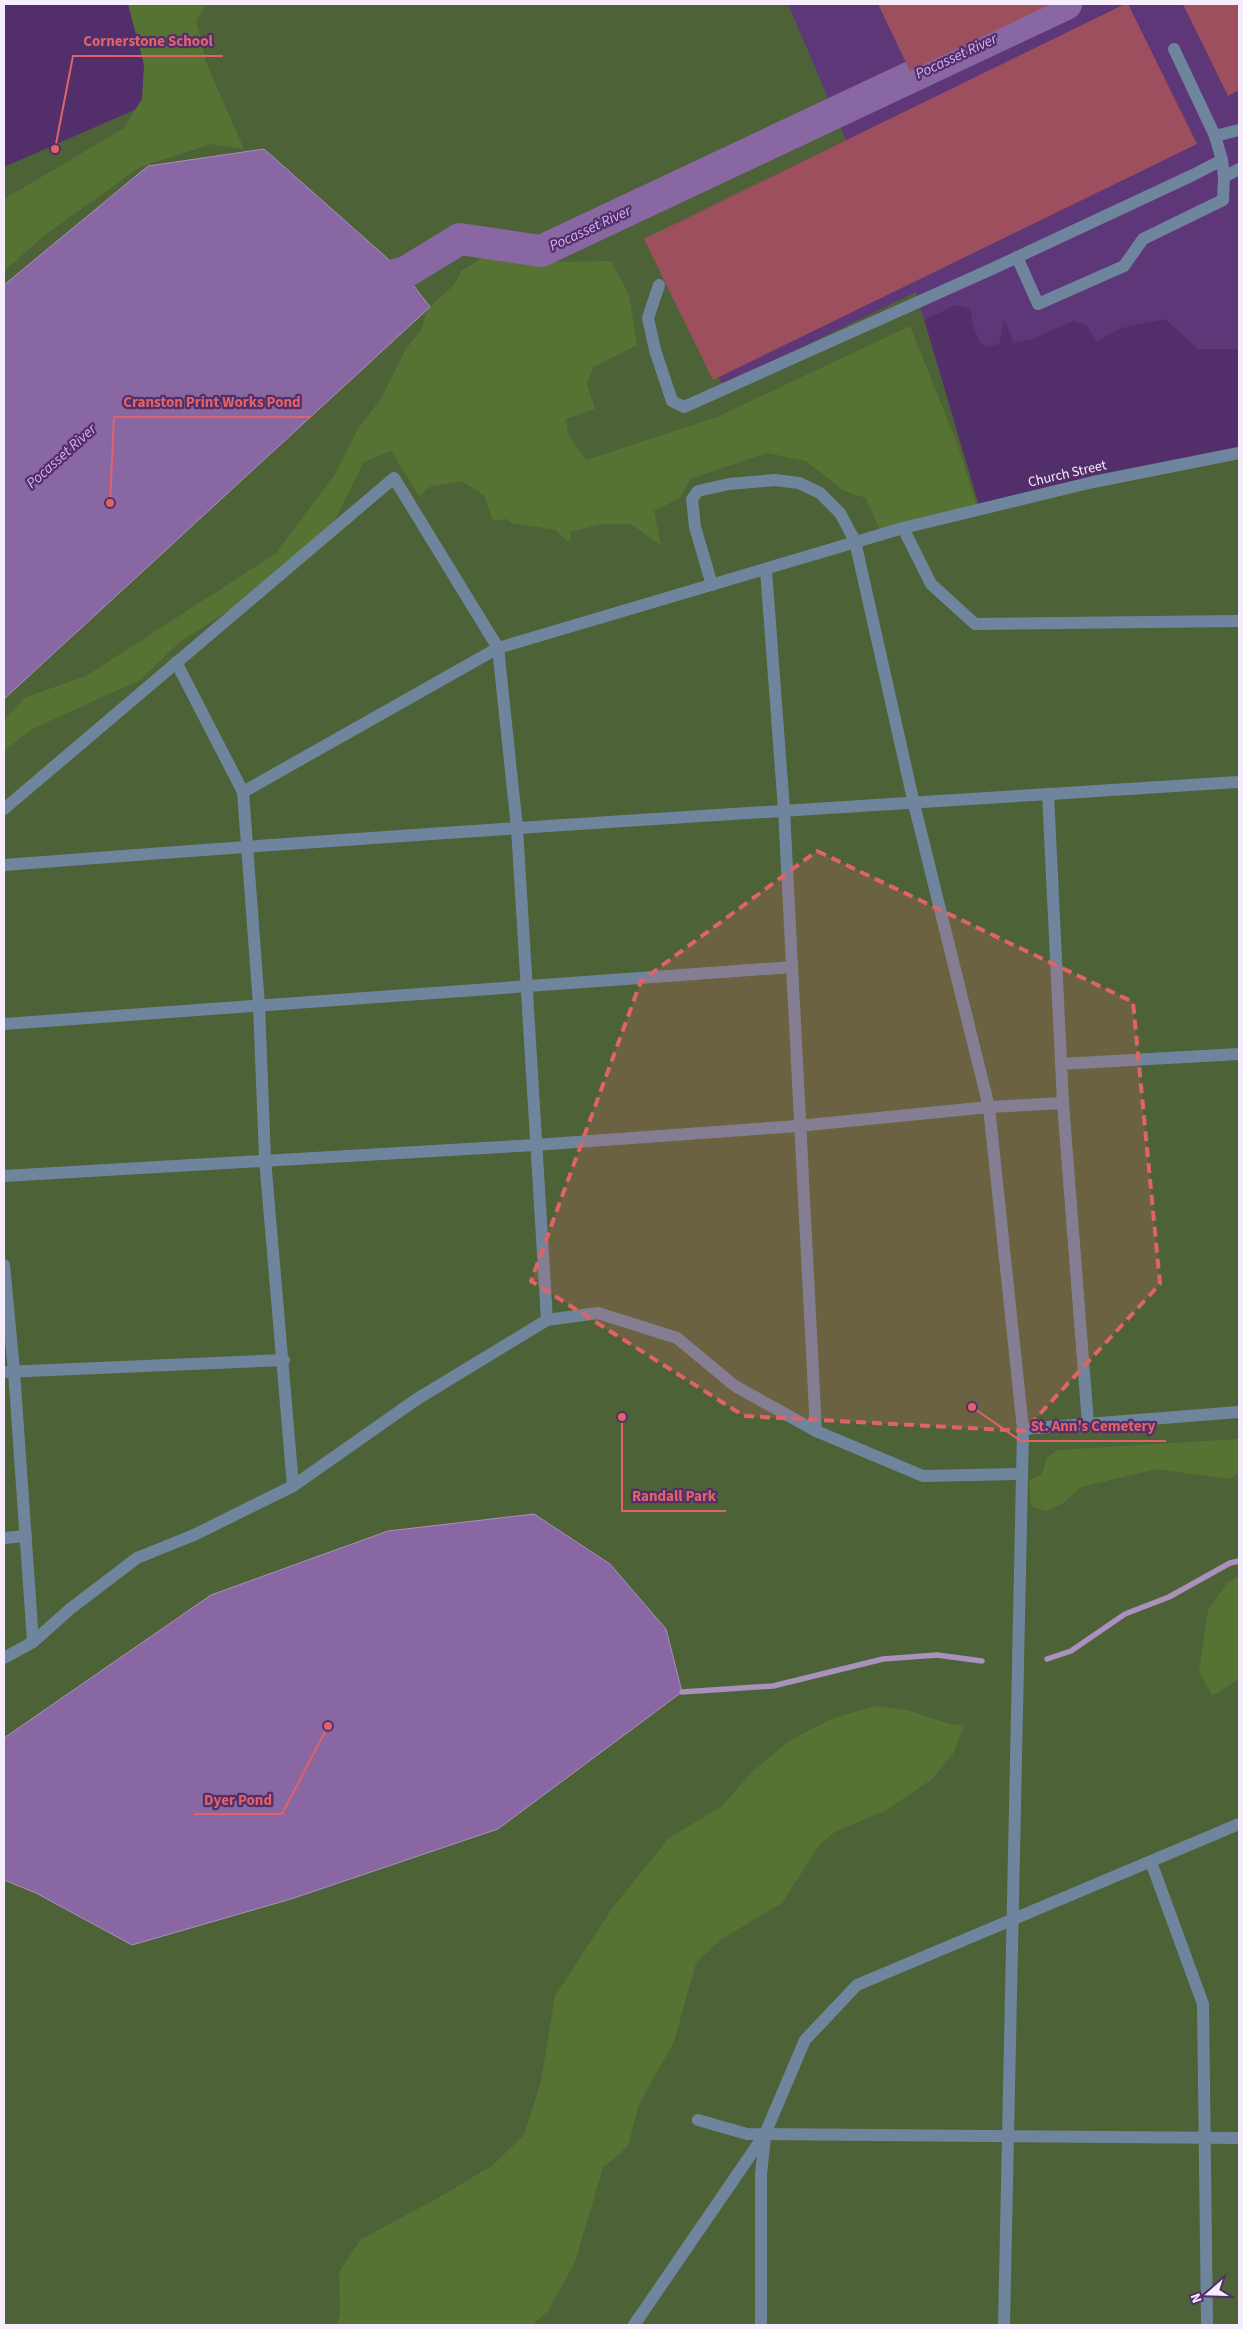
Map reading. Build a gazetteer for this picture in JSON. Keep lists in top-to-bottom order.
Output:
{
  "streets": {
    "street": ["Church Street"]
  },
  "water": ["Pocasset River"],
  "places": [
    "Cornerstone School",
    "Cranston Print Works Pond",
    "St. Ann's Cemetery",
    "Randall Park",
    "Dyer Pond"
  ],
  "north": "left"
}
